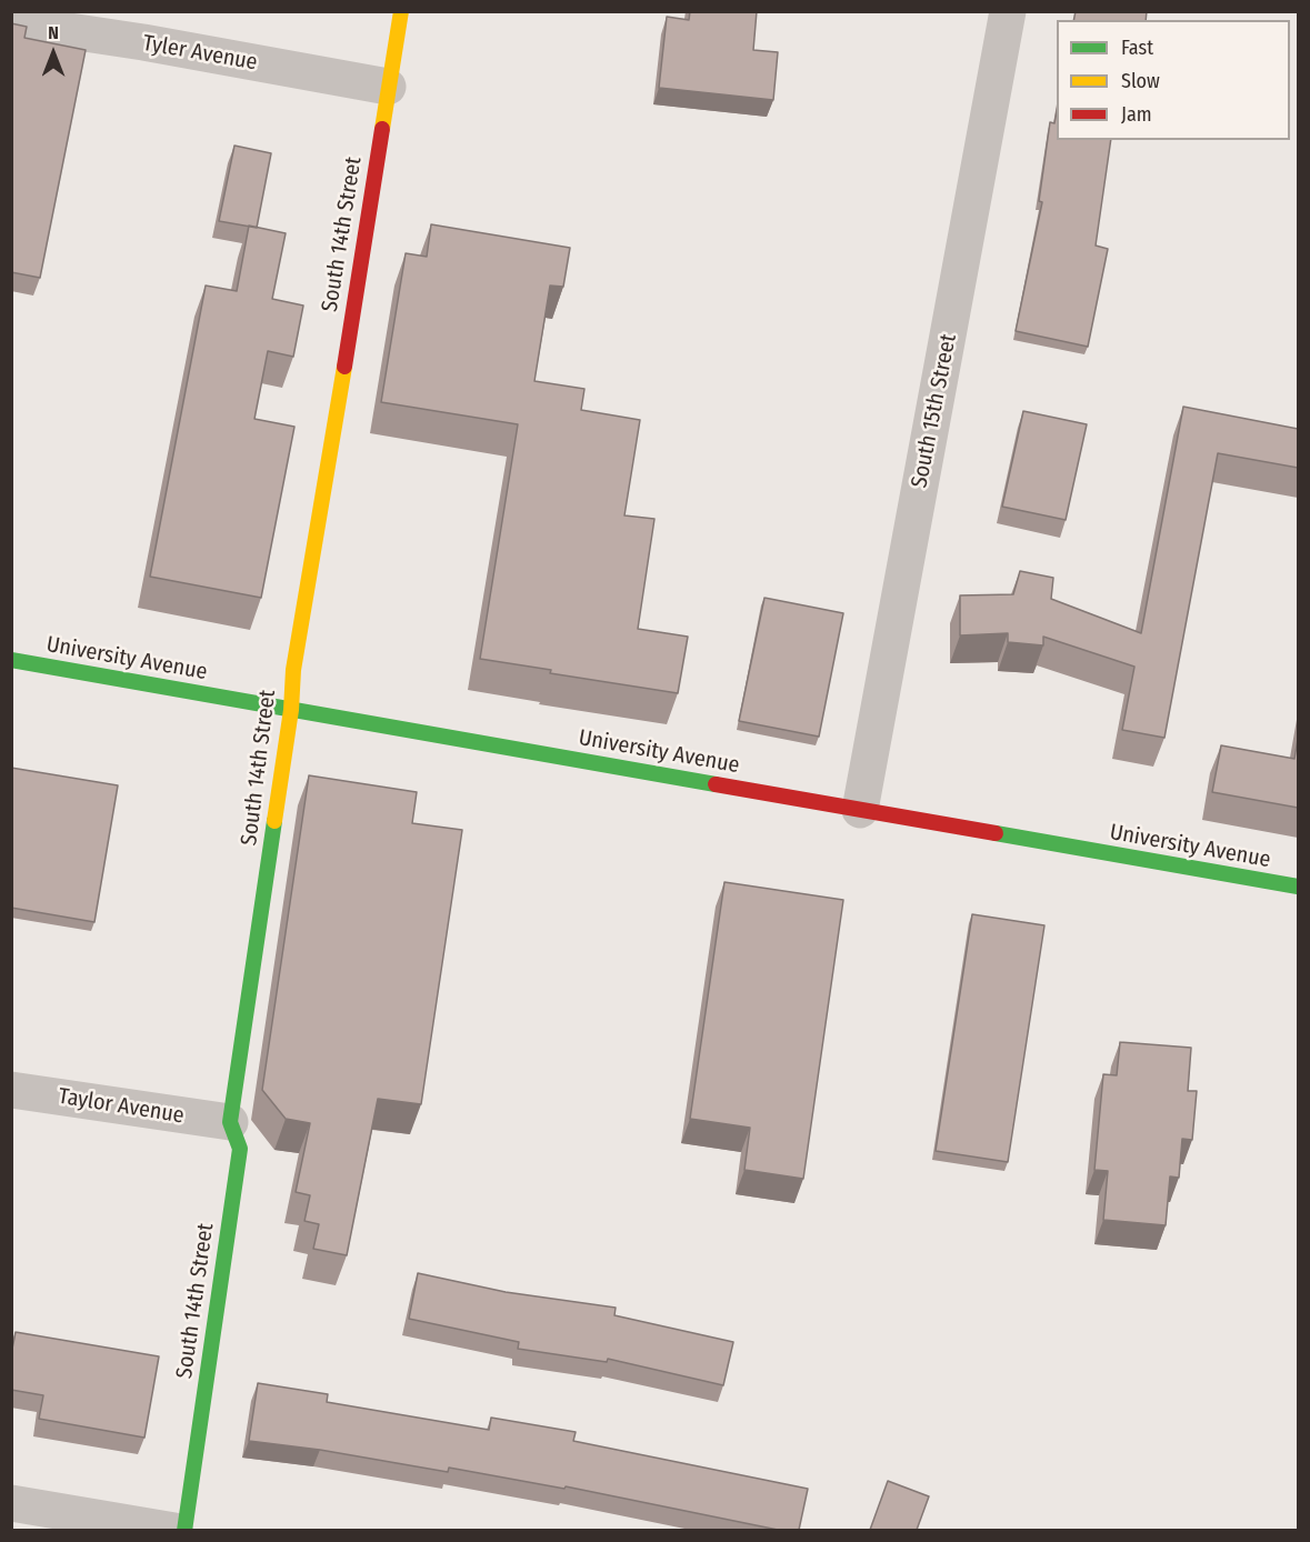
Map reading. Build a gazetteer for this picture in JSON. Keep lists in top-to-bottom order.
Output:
{
  "streets": {
    "street": [
      "Tyler Avenue",
      "South 14th Street",
      "South 15th Street",
      "University Avenue",
      "Taylor Avenue"
    ]
  },
  "crossings": [
    ["Tyler Avenue", "South 14th Street"],
    ["South 14th Street", "University Avenue"],
    ["South 14th Street", "Taylor Avenue"],
    ["South 15th Street", "University Avenue"]
  ],
  "legend": ["Fast", "Slow", "Jam"],
  "north": "top"
}
